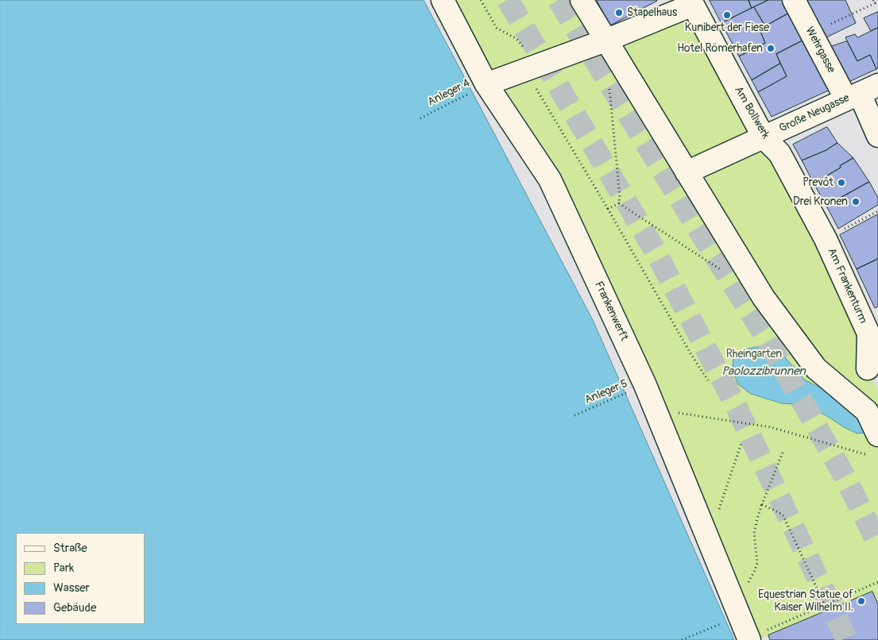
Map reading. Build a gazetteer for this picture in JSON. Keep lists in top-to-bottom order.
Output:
{
  "streets": {
    "street": [
      "Wehrgasse",
      "Am Bollwerk",
      "Große Neugasse",
      "Am Frankenturm",
      "Frankenwerft"
    ],
    "path": ["Anleger 4", "Anleger 5"]
  },
  "crossings": [
    ["Wehrgasse", "Große Neugasse"],
    ["Anleger 4", "Am Bollwerk"],
    ["Anleger 4", "Frankenwerft"],
    ["Am Bollwerk", "Große Neugasse"],
    ["Am Bollwerk", "Am Frankenturm"],
    ["Am Bollwerk", "Frankenwerft"],
    ["Frankenwerft", "Anleger 5"]
  ],
  "water": ["Paolozzibrunnen"],
  "parks": ["Rheingarten"],
  "places": [
    "Stapelhaus",
    "Kunibert der Fiese",
    "Hotel Römerhafen",
    "Prevôt",
    "Drei Kronen",
    "Equestrian Statue of Kaiser Wilhelm II."
  ],
  "legend": [
    "Straße",
    "Park",
    "Wasser",
    "Gebäude"
  ]
}
